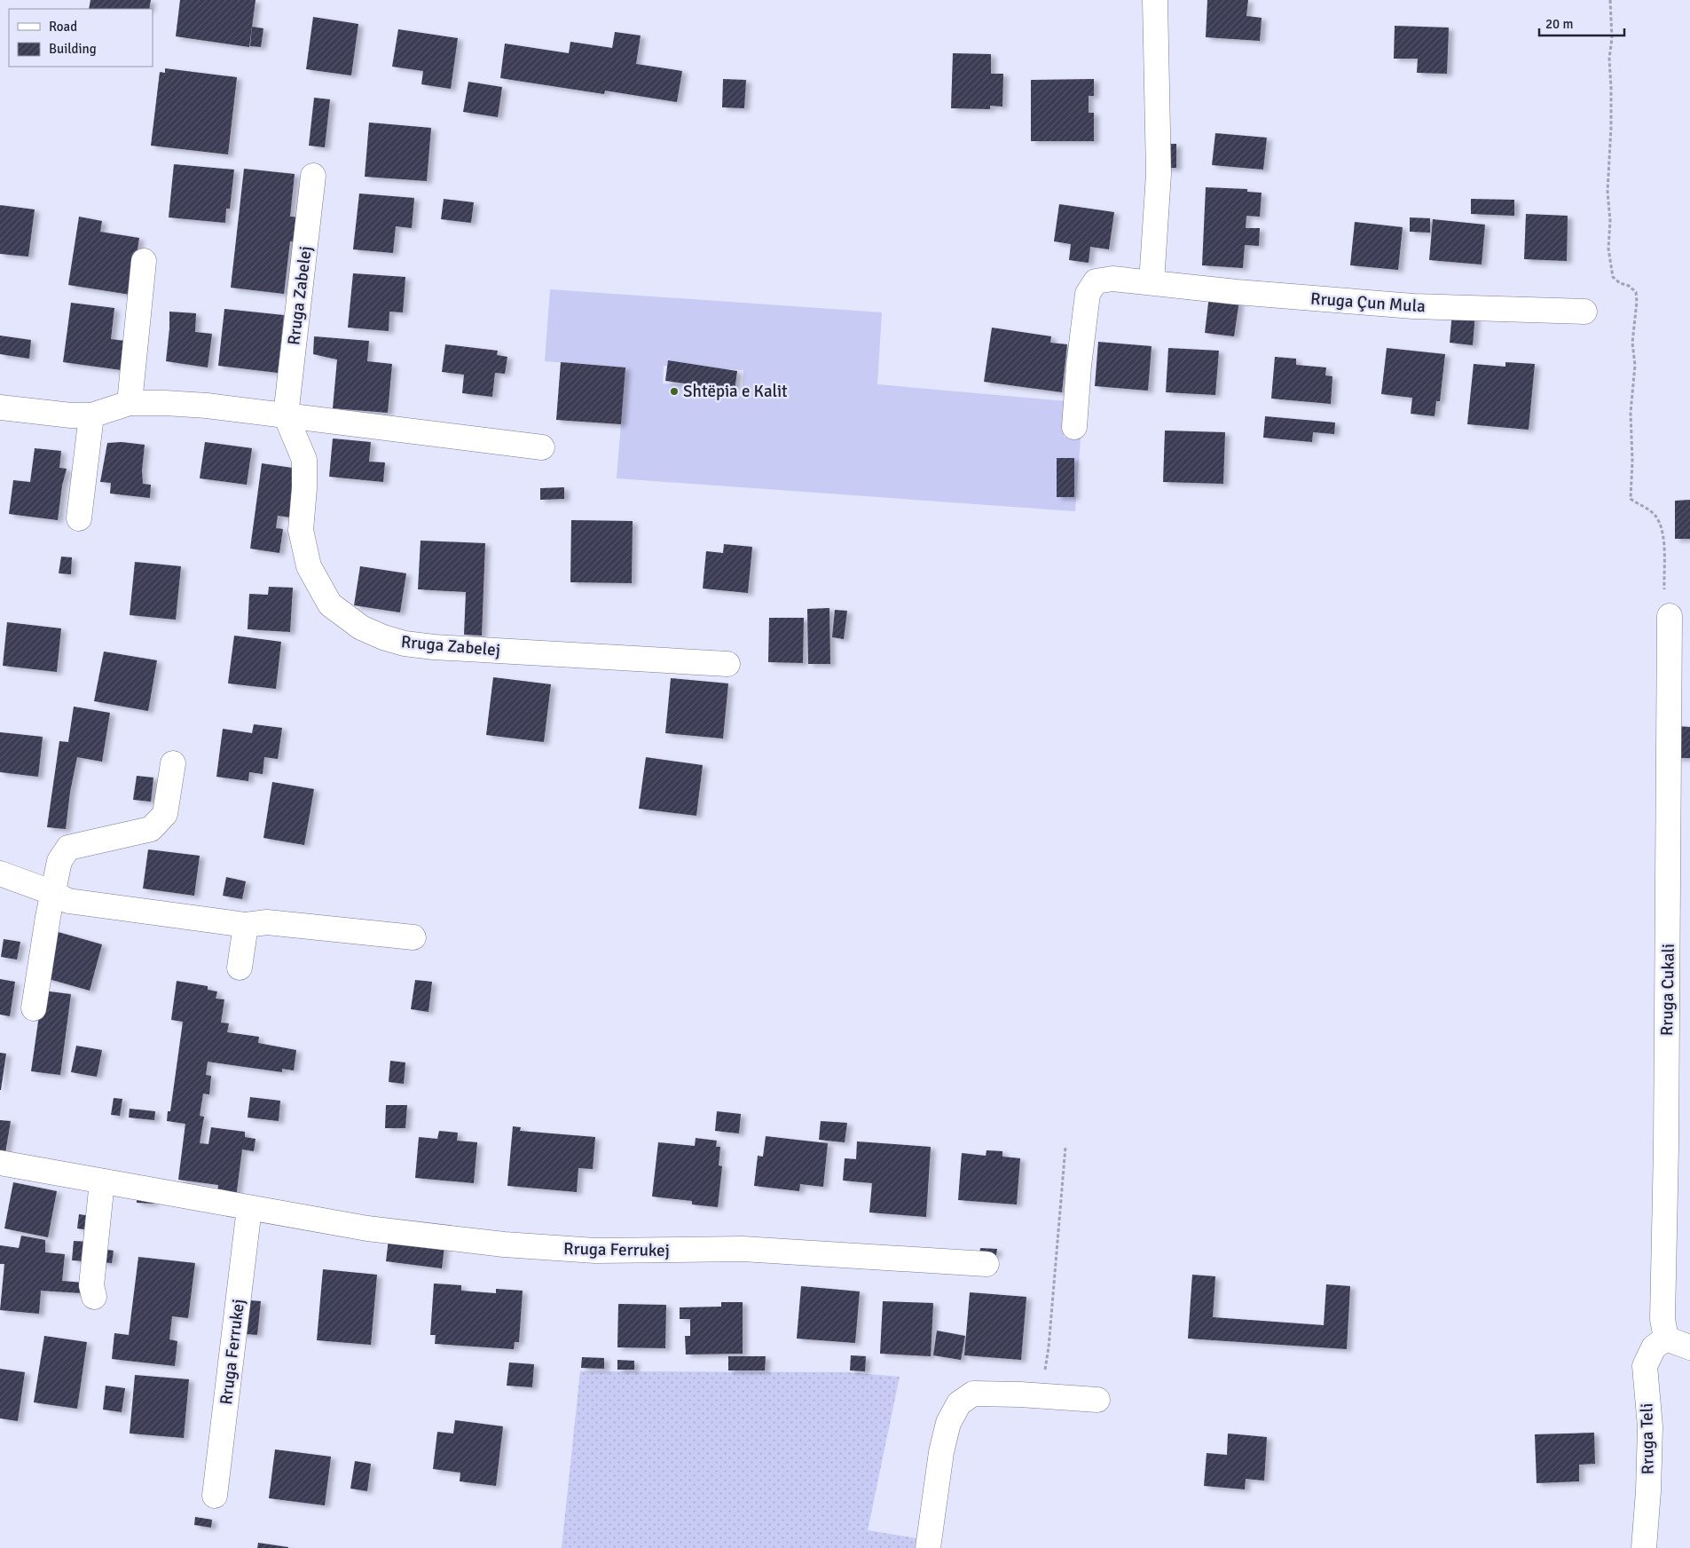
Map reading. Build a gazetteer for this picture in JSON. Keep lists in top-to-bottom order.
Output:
{
  "streets": {
    "street": [
      "Rruga Zabelej",
      "Rruga Çun Mula",
      "Rruga Cukali",
      "Rruga Ferrukej",
      "Rruga Teli"
    ]
  },
  "crossings": [
    ["Rruga Cukali", "Rruga Teli"]
  ],
  "places": ["Shtëpia e Kalit"],
  "legend": ["Road", "Building"],
  "scale_bar": "20 m"
}
